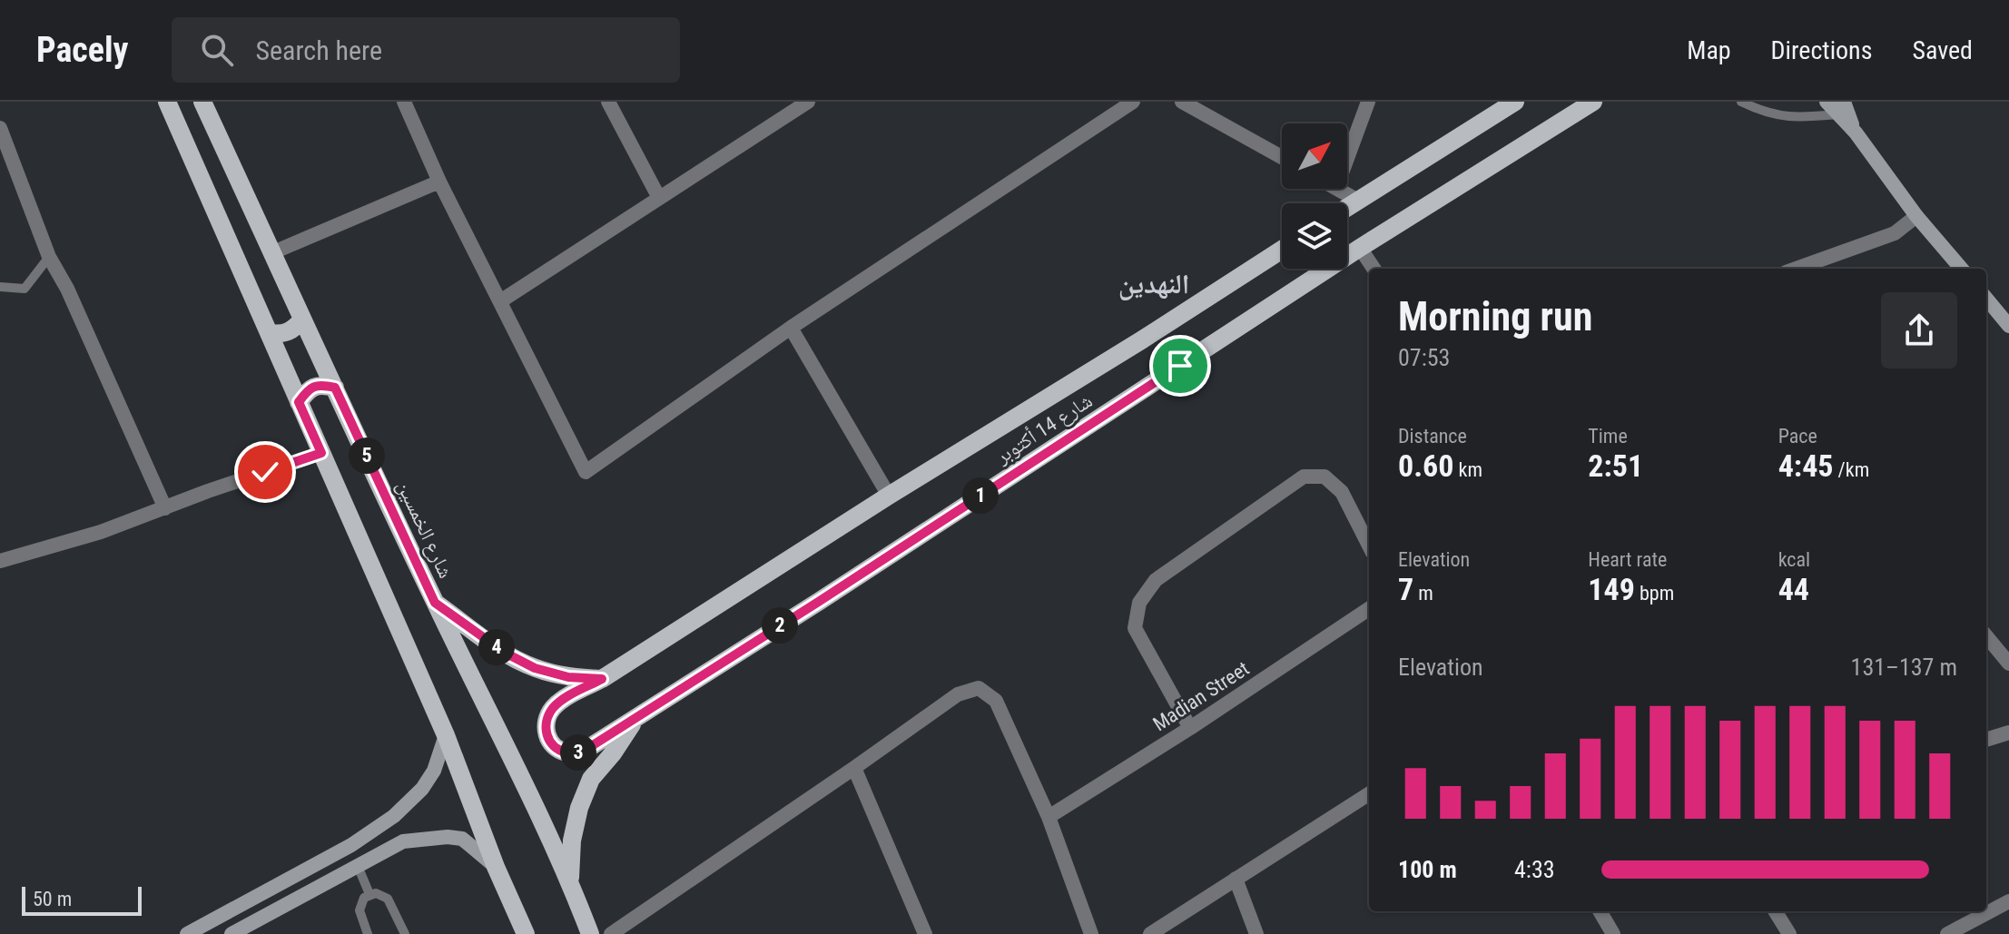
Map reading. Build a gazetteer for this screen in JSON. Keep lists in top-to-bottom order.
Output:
{
  "streets": {
    "main road": ["شارع 14 أكتوبر", "شارع الخمسين"],
    "street": ["Madian Street"]
  },
  "crossings": [
    ["شارع 14 أكتوبر", "شارع الخمسين"]
  ],
  "districts": ["النهدين"],
  "scale_bar": "50 m",
  "north": "top right",
  "page": {
    "header": "Pacely",
    "search": "Search here",
    "nav": ["Map", "Directions", "Saved"],
    "heading": ["Morning run", "07:53"],
    "stats": [
      ["Distance", "0.60 km"],
      ["Time", "2:51"],
      ["Pace", "4:45 /km"],
      ["Elevation", "7 m"],
      ["Heart rate", "149 bpm"],
      ["kcal", "44"]
    ],
    "pins": [
      "5",
      "1",
      "2",
      "4",
      "3"
    ],
    "chart": ["Elevation", "131–137 m"],
    "list": [
      {
        "name": "100 m",
        "note": "4:33"
      }
    ],
    "scale": "50 m"
  }
}
